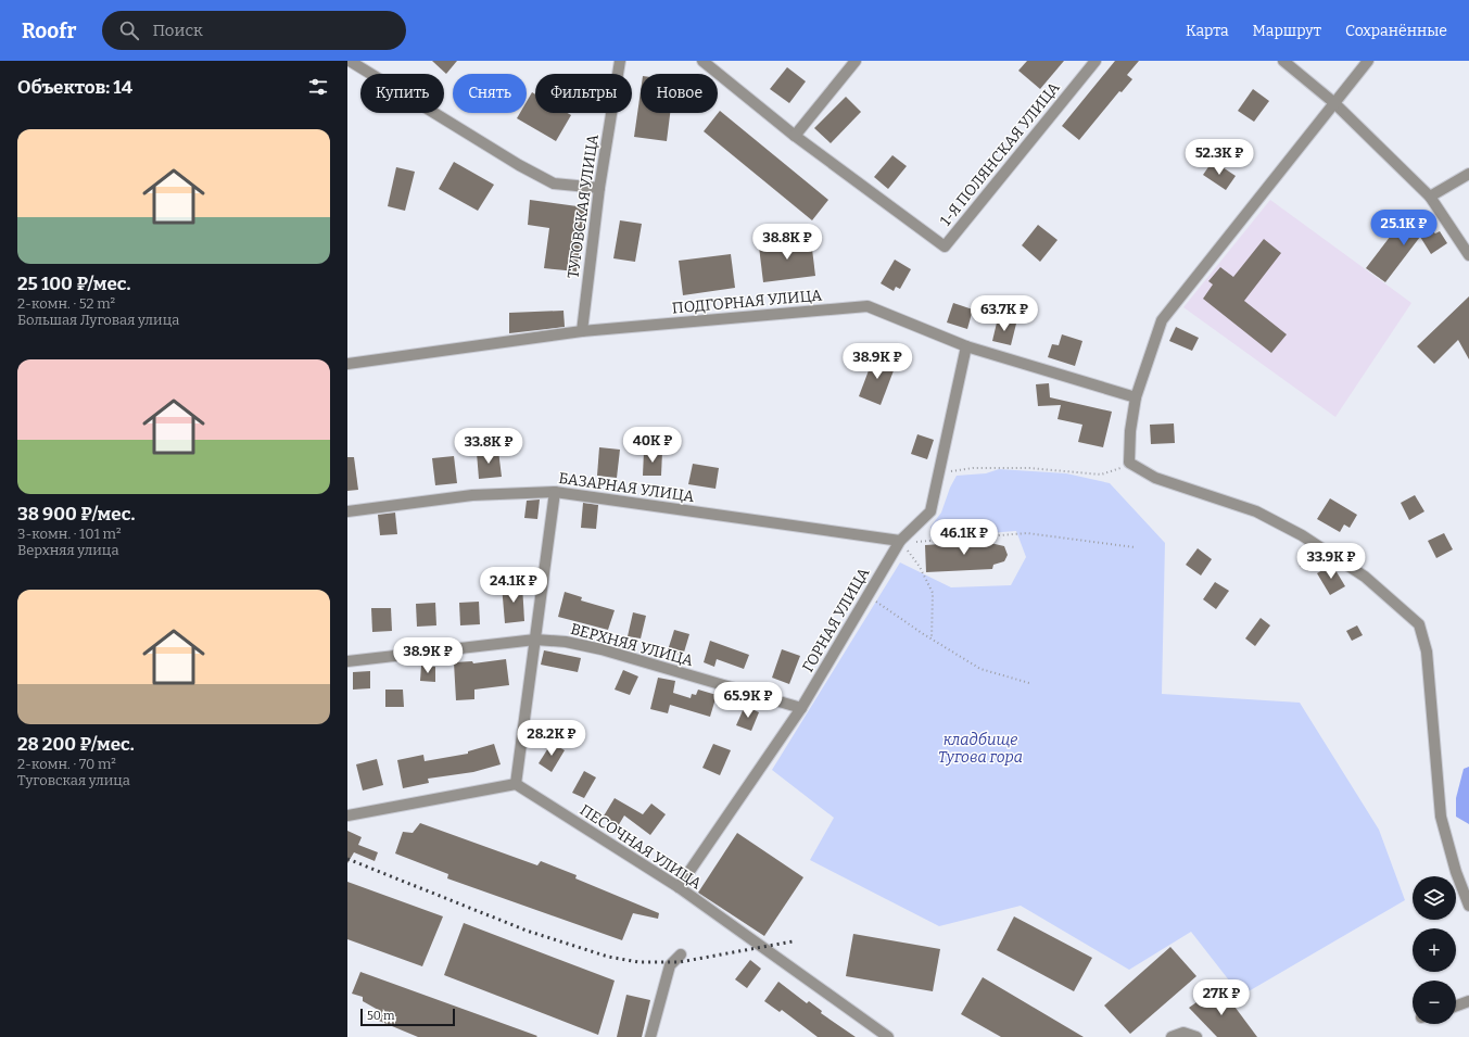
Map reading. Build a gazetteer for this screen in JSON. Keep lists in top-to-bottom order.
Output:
{
  "streets": {
    "street": [
      "1-Я ПОЛЯНСКАЯ УЛИЦА",
      "ТУГОВСКАЯ УЛИЦА",
      "ПОДГОРНАЯ УЛИЦА",
      "БАЗАРНАЯ УЛИЦА",
      "ГОРНАЯ УЛИЦА",
      "ВЕРХНЯЯ УЛИЦА",
      "ПЕСОЧНАЯ УЛИЦА"
    ]
  },
  "crossings": [
    ["ТУГОВСКАЯ УЛИЦА", "ПОДГОРНАЯ УЛИЦА"],
    ["ПОДГОРНАЯ УЛИЦА", "ГОРНАЯ УЛИЦА"],
    ["БАЗАРНАЯ УЛИЦА", "ГОРНАЯ УЛИЦА"],
    ["ГОРНАЯ УЛИЦА", "ВЕРХНЯЯ УЛИЦА"],
    ["ГОРНАЯ УЛИЦА", "ПЕСОЧНАЯ УЛИЦА"]
  ],
  "parks": ["кладбище Тугова гора"],
  "scale_bar": "50 m",
  "page": {
    "header": "Roofr",
    "search": "Поиск",
    "nav": ["Карта", "Маршрут", "Сохранённые"],
    "heading": "Объектов: 14",
    "chip": [
      "Купить",
      "Снять",
      "Фильтры",
      "Новое"
    ],
    "list": [
      {
        "name": "25 100 ₽/мес.",
        "note": "2-комн. · 52 m² · Большая Луговая улица"
      },
      {
        "name": "38 900 ₽/мес.",
        "note": "3-комн. · 101 m² · Верхняя улица"
      },
      {
        "name": "28 200 ₽/мес.",
        "note": "2-комн. · 70 m² · Туговская улица"
      }
    ],
    "price": [
      "52.3K ₽",
      "25.1K ₽",
      "38.8K ₽",
      "63.7K ₽",
      "38.9K ₽",
      "40K ₽",
      "33.8K ₽",
      "46.1K ₽",
      "33.9K ₽",
      "24.1K ₽",
      "38.9K ₽",
      "65.9K ₽",
      "28.2K ₽",
      "27K ₽"
    ],
    "map_buttons": ["+", "−"],
    "scale": "50 m"
  }
}
